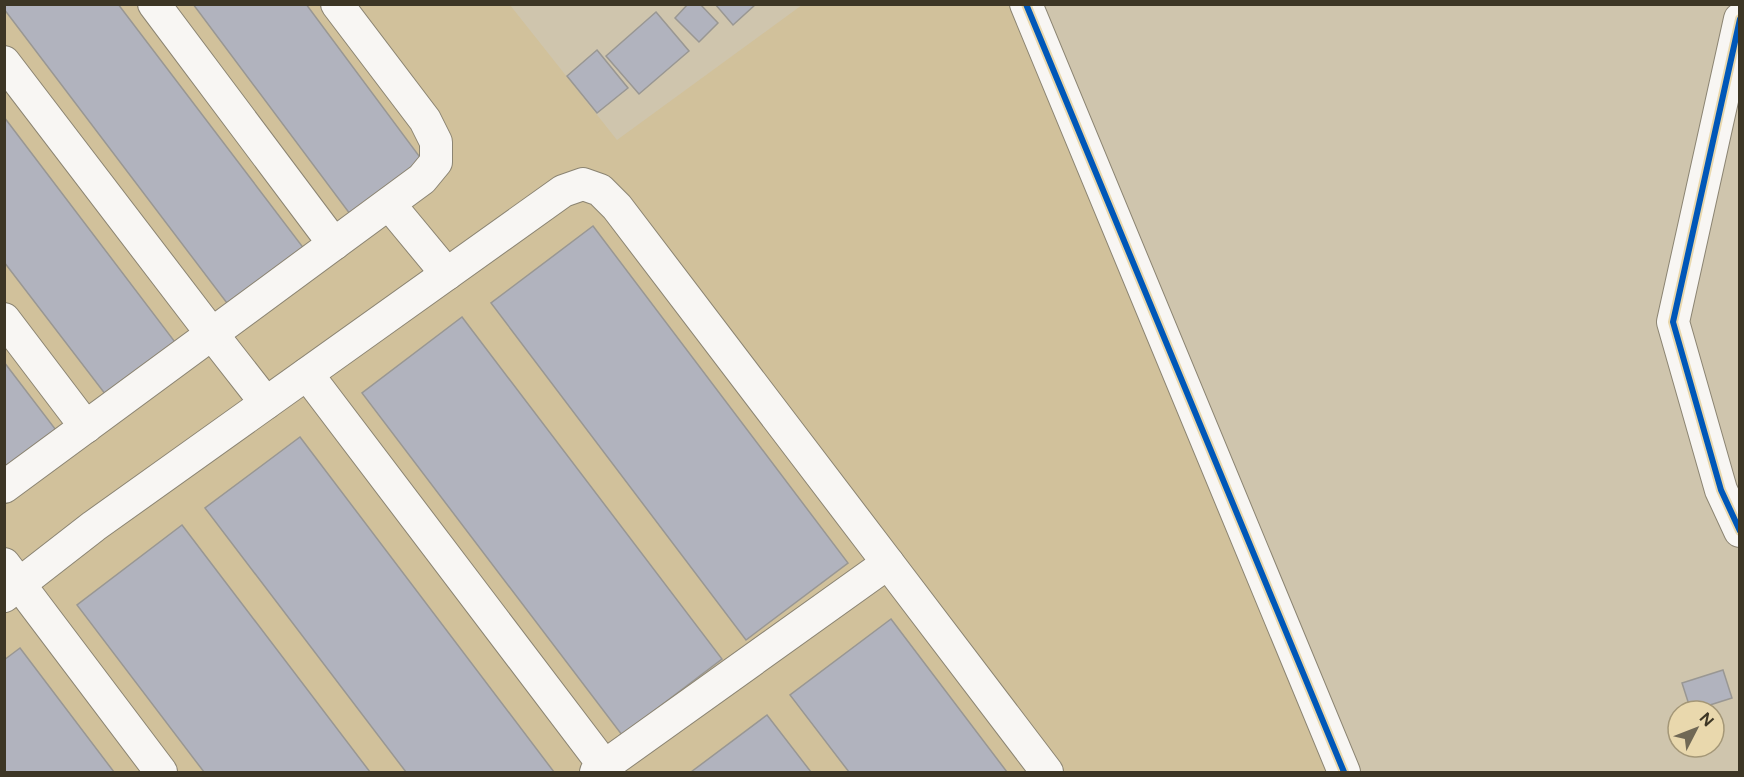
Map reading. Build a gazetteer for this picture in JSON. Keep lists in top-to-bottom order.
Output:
{
  "north": "top right"
}
